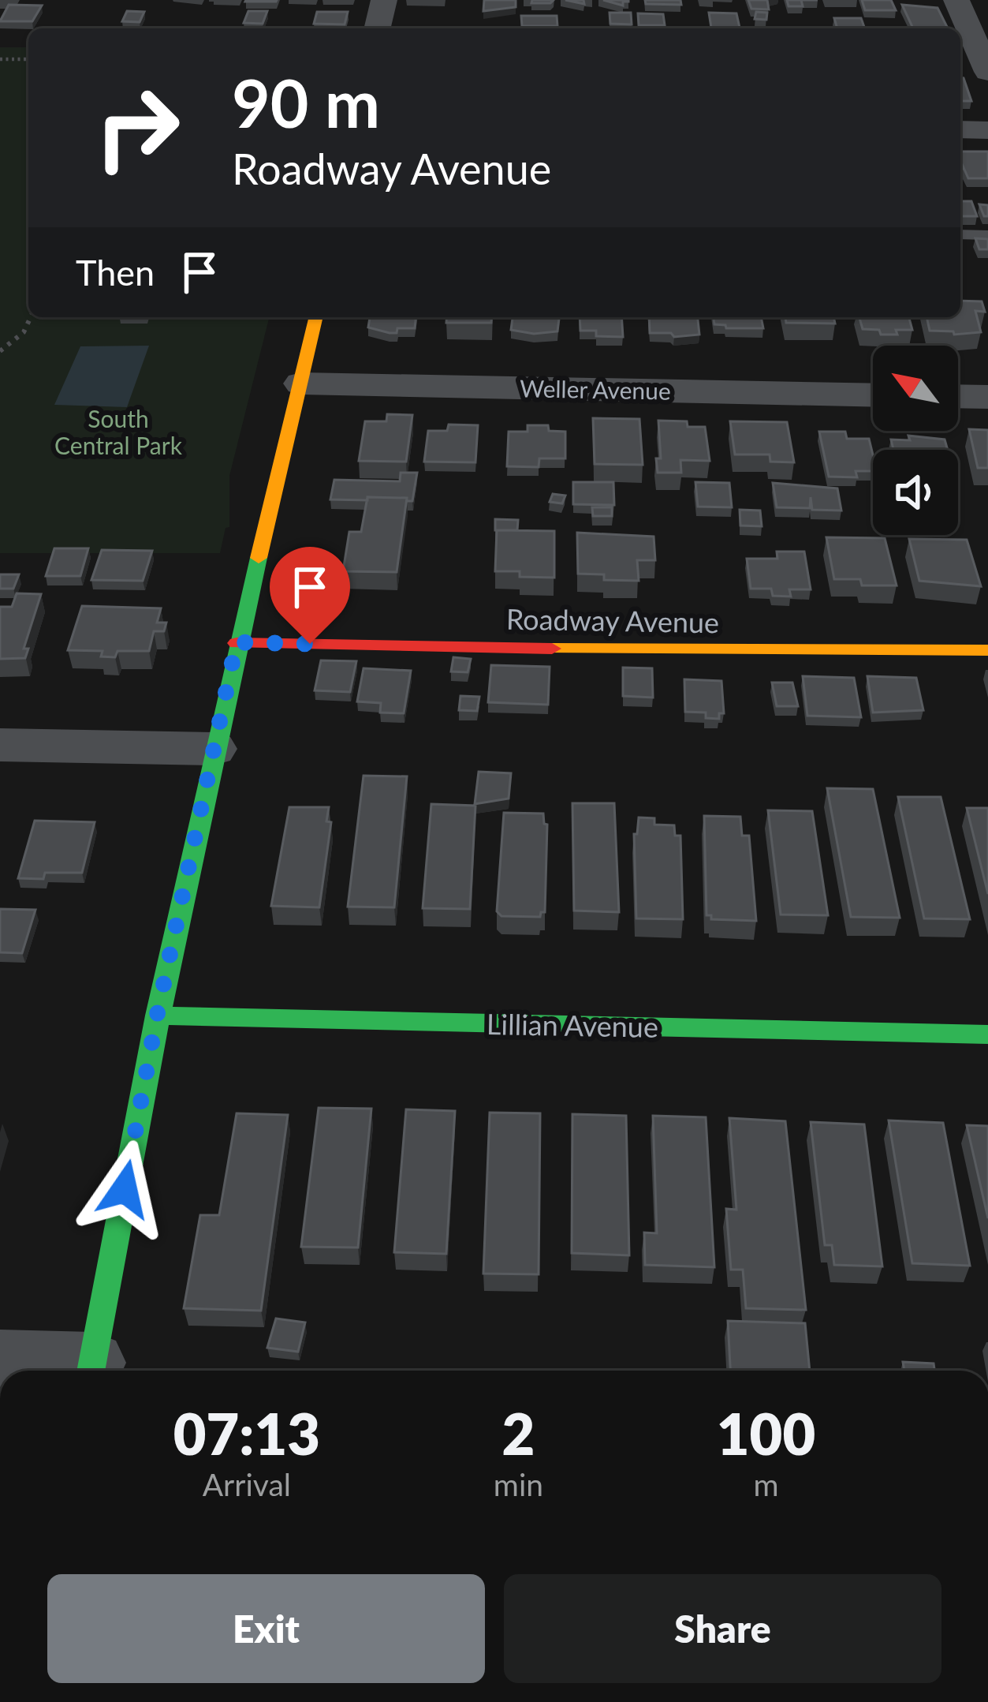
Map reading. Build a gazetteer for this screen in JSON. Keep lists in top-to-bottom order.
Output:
{
  "streets": {
    "street": ["Weller Avenue", "Roadway Avenue", "Lillian Avenue"]
  },
  "parks": ["South Central Park"],
  "north": "top left",
  "page": {
    "turn": ["90 m", "Roadway Avenue"],
    "then": "Then",
    "eta": [
      "07:13",
      "Arrival",
      "2",
      "min",
      "100",
      "m"
    ],
    "buttons": ["Exit", "Share"]
  }
}
